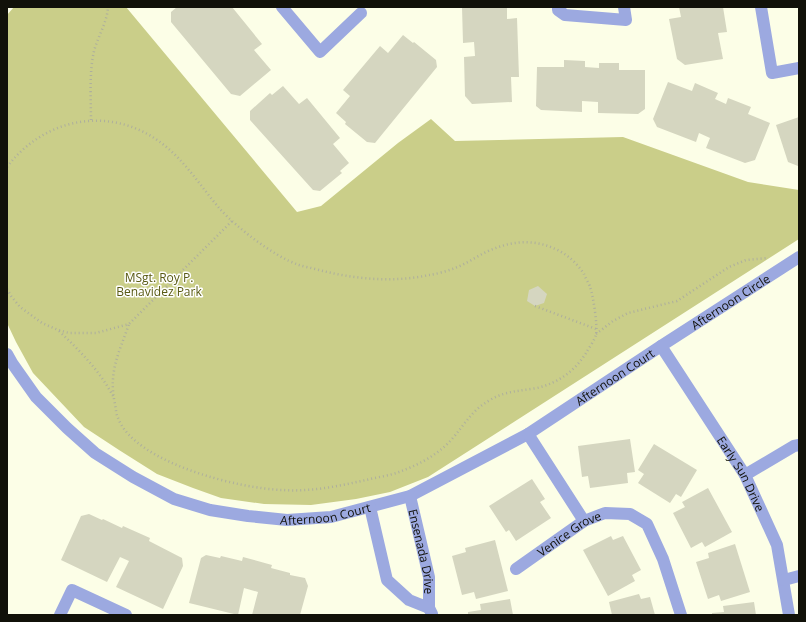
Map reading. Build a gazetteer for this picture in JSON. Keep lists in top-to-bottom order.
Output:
{
  "streets": {
    "street": [
      "Afternoon Circle",
      "Afternoon Court",
      "Early Sun Drive",
      "Venice Grove",
      "Ensenada Drive"
    ]
  },
  "crossings": [
    ["Afternoon Circle", "Afternoon Court"],
    ["Afternoon Circle", "Early Sun Drive"],
    ["Afternoon Court", "Early Sun Drive"],
    ["Afternoon Court", "Ensenada Drive"]
  ],
  "parks": ["MSgt. Roy P. Benavidez Park"]
}
